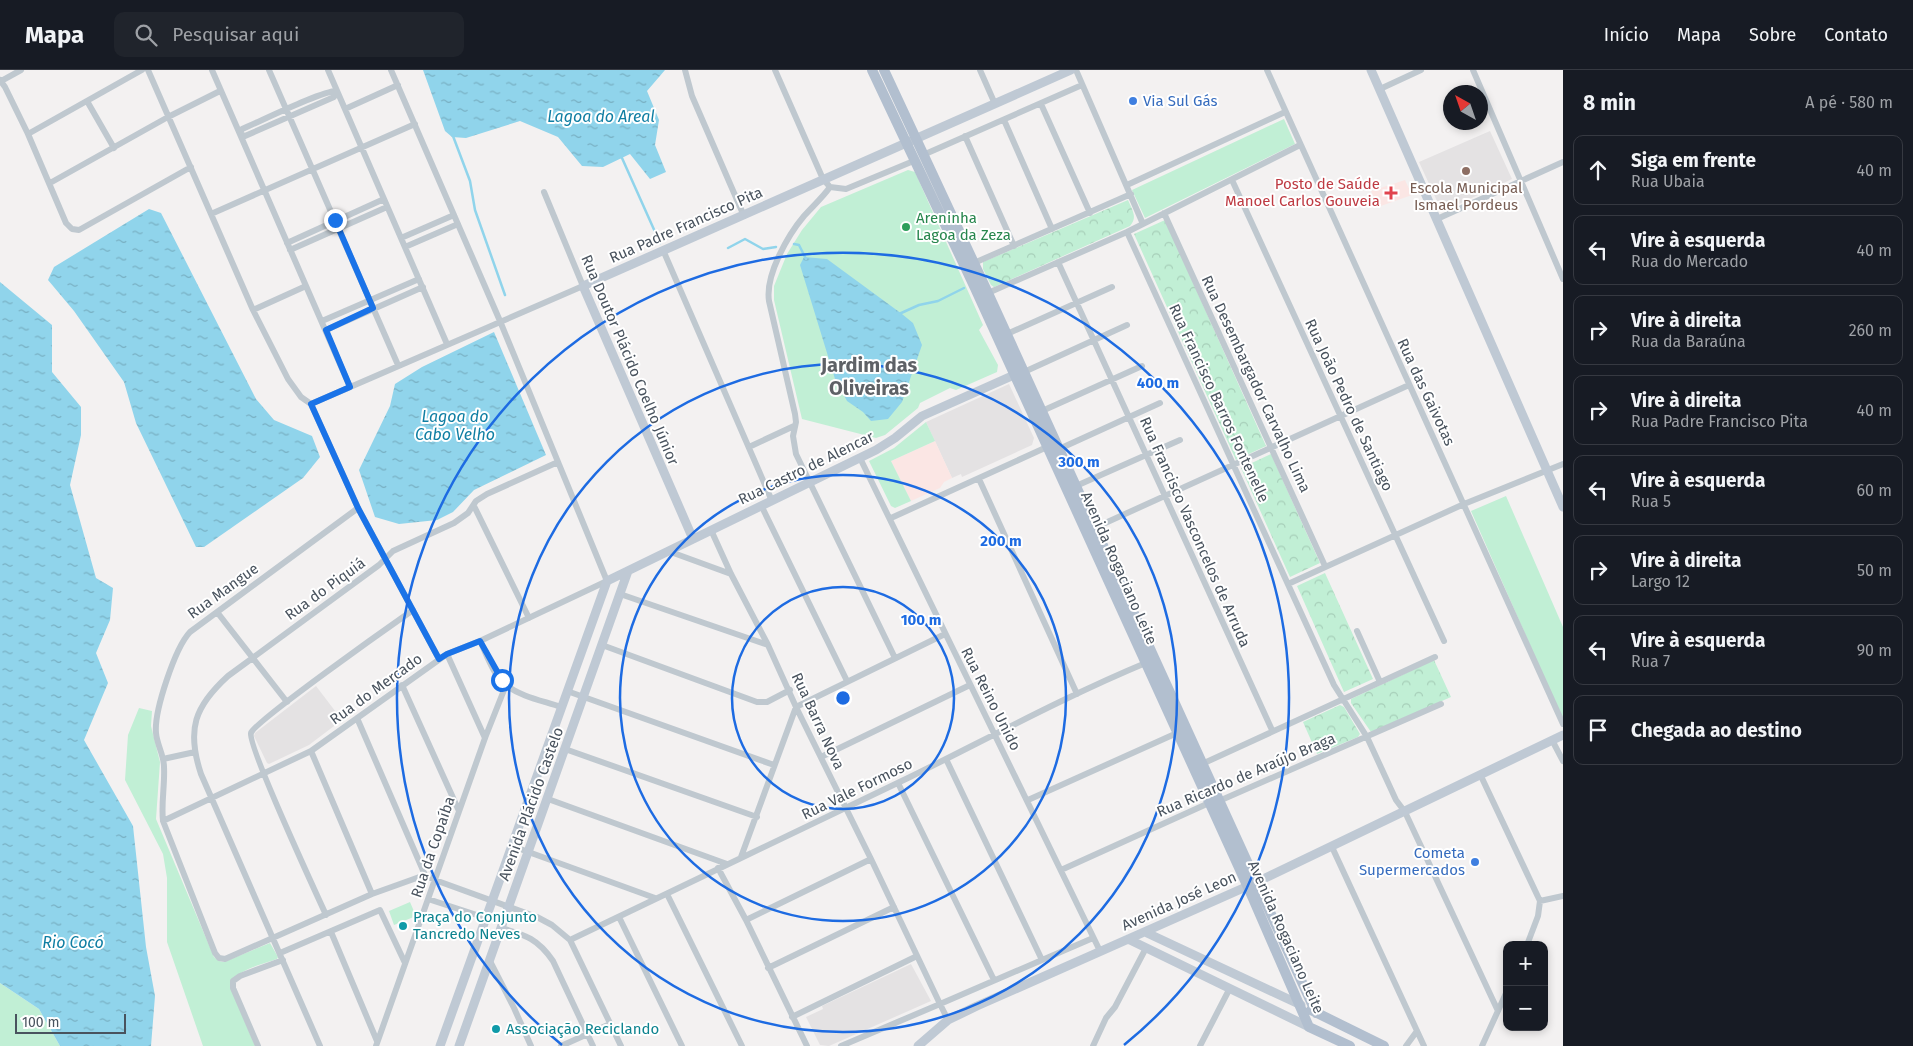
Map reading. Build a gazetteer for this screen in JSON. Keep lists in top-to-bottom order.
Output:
{
  "streets": {
    "main road": ["Avenida Rogaciano Leite"],
    "street": [
      "Rua Padre Francisco Pita",
      "Rua Doutor Plácido Coelho Júnior",
      "Rua Desembargador Carvalho Lima",
      "Rua das Gaivotas",
      "Rua Francisco Barros Fontenelle",
      "Rua João Pedro de Santiago",
      "Rua Castro de Alencar",
      "Rua Francisco Vasconcelos de Arruda",
      "Rua do Piquiá",
      "Rua Mangue",
      "Rua do Mercado",
      "Rua Reino Unido",
      "Rua Barra Nova",
      "Rua Ricardo de Araújo Braga",
      "Rua Vale Formoso",
      "Avenida Plácido Castelo",
      "Rua da Copaíba",
      "Avenida José Leon"
    ]
  },
  "crossings": [
    ["Rua Padre Francisco Pita", "Rua Doutor Plácido Coelho Júnior"],
    ["Rua Padre Francisco Pita", "Avenida Rogaciano Leite"],
    ["Rua Doutor Plácido Coelho Júnior", "Rua Castro de Alencar"],
    ["Rua Francisco Barros Fontenelle", "Rua Ricardo de Araújo Braga"],
    ["Rua Francisco Barros Fontenelle", "Avenida José Leon"],
    ["Rua Castro de Alencar", "Avenida Rogaciano Leite"],
    ["Rua Castro de Alencar", "Rua do Mercado"],
    ["Rua Castro de Alencar", "Rua Reino Unido"],
    ["Rua Castro de Alencar", "Rua Barra Nova"],
    ["Rua Castro de Alencar", "Avenida Plácido Castelo"],
    ["Avenida Rogaciano Leite", "Rua Ricardo de Araújo Braga"],
    ["Avenida Rogaciano Leite", "Rua Vale Formoso"],
    ["Avenida Rogaciano Leite", "Avenida José Leon"],
    ["Rua do Piquiá", "Rua do Mercado"],
    ["Rua Mangue", "Rua do Mercado"],
    ["Rua do Mercado", "Avenida Plácido Castelo"],
    ["Rua Reino Unido", "Rua Ricardo de Araújo Braga"],
    ["Rua Reino Unido", "Rua Vale Formoso"],
    ["Rua Reino Unido", "Avenida José Leon"],
    ["Rua Barra Nova", "Rua Vale Formoso"],
    ["Rua Barra Nova", "Avenida José Leon"]
  ],
  "districts": ["Jardim das Oliveiras"],
  "water": ["Lagoa do Areal", "Lagoa do Cabo Velho", "Rio Cocó"],
  "places": {
    "other": [
      "Via Sul Gás",
      "Escola Municipal Ismael Pordeus",
      "Areninha Lagoa da Zeza",
      "Cometa Supermercados",
      "Praça do Conjunto Tancredo Neves",
      "Associação Reciclando"
    ],
    "health": ["Posto de Saúde Manoel Carlos Gouveia"]
  },
  "scale_bar": "100 m",
  "north": "top left",
  "page": {
    "header": "Mapa",
    "search": "Pesquisar aqui",
    "nav": [
      "Início",
      "Mapa",
      "Sobre",
      "Contato"
    ],
    "heading": ["8 min", "A pé · 580 m"],
    "list": [
      ["Siga em frente", "Rua Ubaia", "40 m"],
      ["Vire à esquerda", "Rua do Mercado", "40 m"],
      ["Vire à direita", "Rua da Baraúna", "260 m"],
      ["Vire à direita", "Rua Padre Francisco Pita", "40 m"],
      ["Vire à esquerda", "Rua 5", "60 m"],
      ["Vire à direita", "Largo 12", "50 m"],
      ["Vire à esquerda", "Rua 7", "90 m"],
      "Chegada ao destino"
    ],
    "map_buttons": ["+", "−"],
    "scale": "100 m"
  },
  "rings": [
    "400 m",
    "300 m",
    "200 m",
    "100 m"
  ]
}
